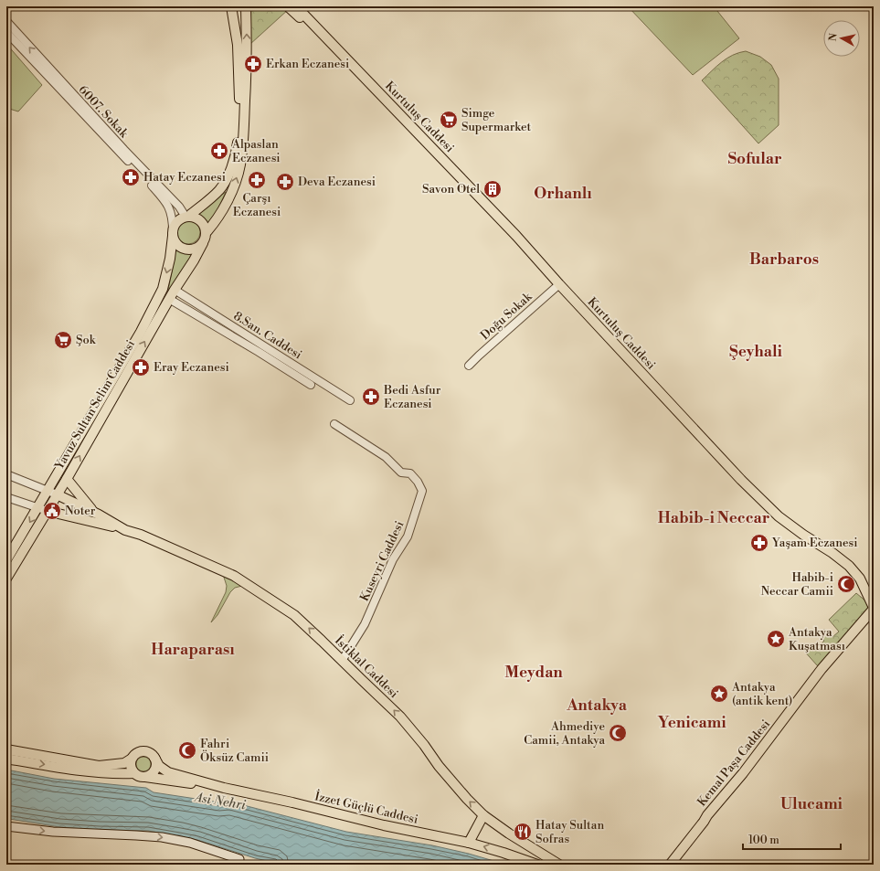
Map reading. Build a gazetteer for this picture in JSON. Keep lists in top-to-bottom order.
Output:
{
  "streets": {
    "main road": [
      "Kurtuluş Caddesi",
      "Yavuz Sultan Selim Caddesi",
      "İstiklal Caddesi",
      "Kemal Paşa Caddesi",
      "İzzet Güçlü Caddesi"
    ],
    "street": [
      "6007. Sokak",
      "Doğu Sokak",
      "8.San. Caddesi",
      "Kuseyri Caddesi"
    ]
  },
  "crossings": [
    ["6007. Sokak", "Yavuz Sultan Selim Caddesi"],
    ["Kurtuluş Caddesi", "Doğu Sokak"],
    ["Kurtuluş Caddesi", "Kemal Paşa Caddesi"],
    ["8.San. Caddesi", "Yavuz Sultan Selim Caddesi"],
    ["Yavuz Sultan Selim Caddesi", "İstiklal Caddesi"],
    ["Kuseyri Caddesi", "İstiklal Caddesi"]
  ],
  "one_way": ["İstiklal Caddesi"],
  "districts": [
    "Sofular",
    "Orhanlı",
    "Barbaros",
    "Şeyhali",
    "Habib-i Neccar",
    "Haraparası",
    "Meydan",
    "Antakya",
    "Yenicami",
    "Ulucami"
  ],
  "water": ["Asi Nehri"],
  "places": {
    "pharmacy": [
      "Erkan Eczanesi",
      "Alpaslan Eczanesi",
      "Hatay Eczanesi",
      "Çarşı Eczanesi",
      "Deva Eczanesi",
      "Eray Eczanesi",
      "Bedi Asfur Eczanesi",
      "Yaşam Eczanesi"
    ],
    "supermarket": ["Simge Supermarket", "Şok"],
    "building": ["Savon Otel"],
    "public building": ["Noter"],
    "mosque": ["Habib-i Neccar Camii", "Ahmediye Camii, Antakya", "Fahri Öksüz Camii"],
    "place": ["Antakya Kuşatması", "Antakya (antik kent)"],
    "restaurant": ["Hatay Sultan Sofras"]
  },
  "scale_bar": "100 m",
  "north": "left"
}
